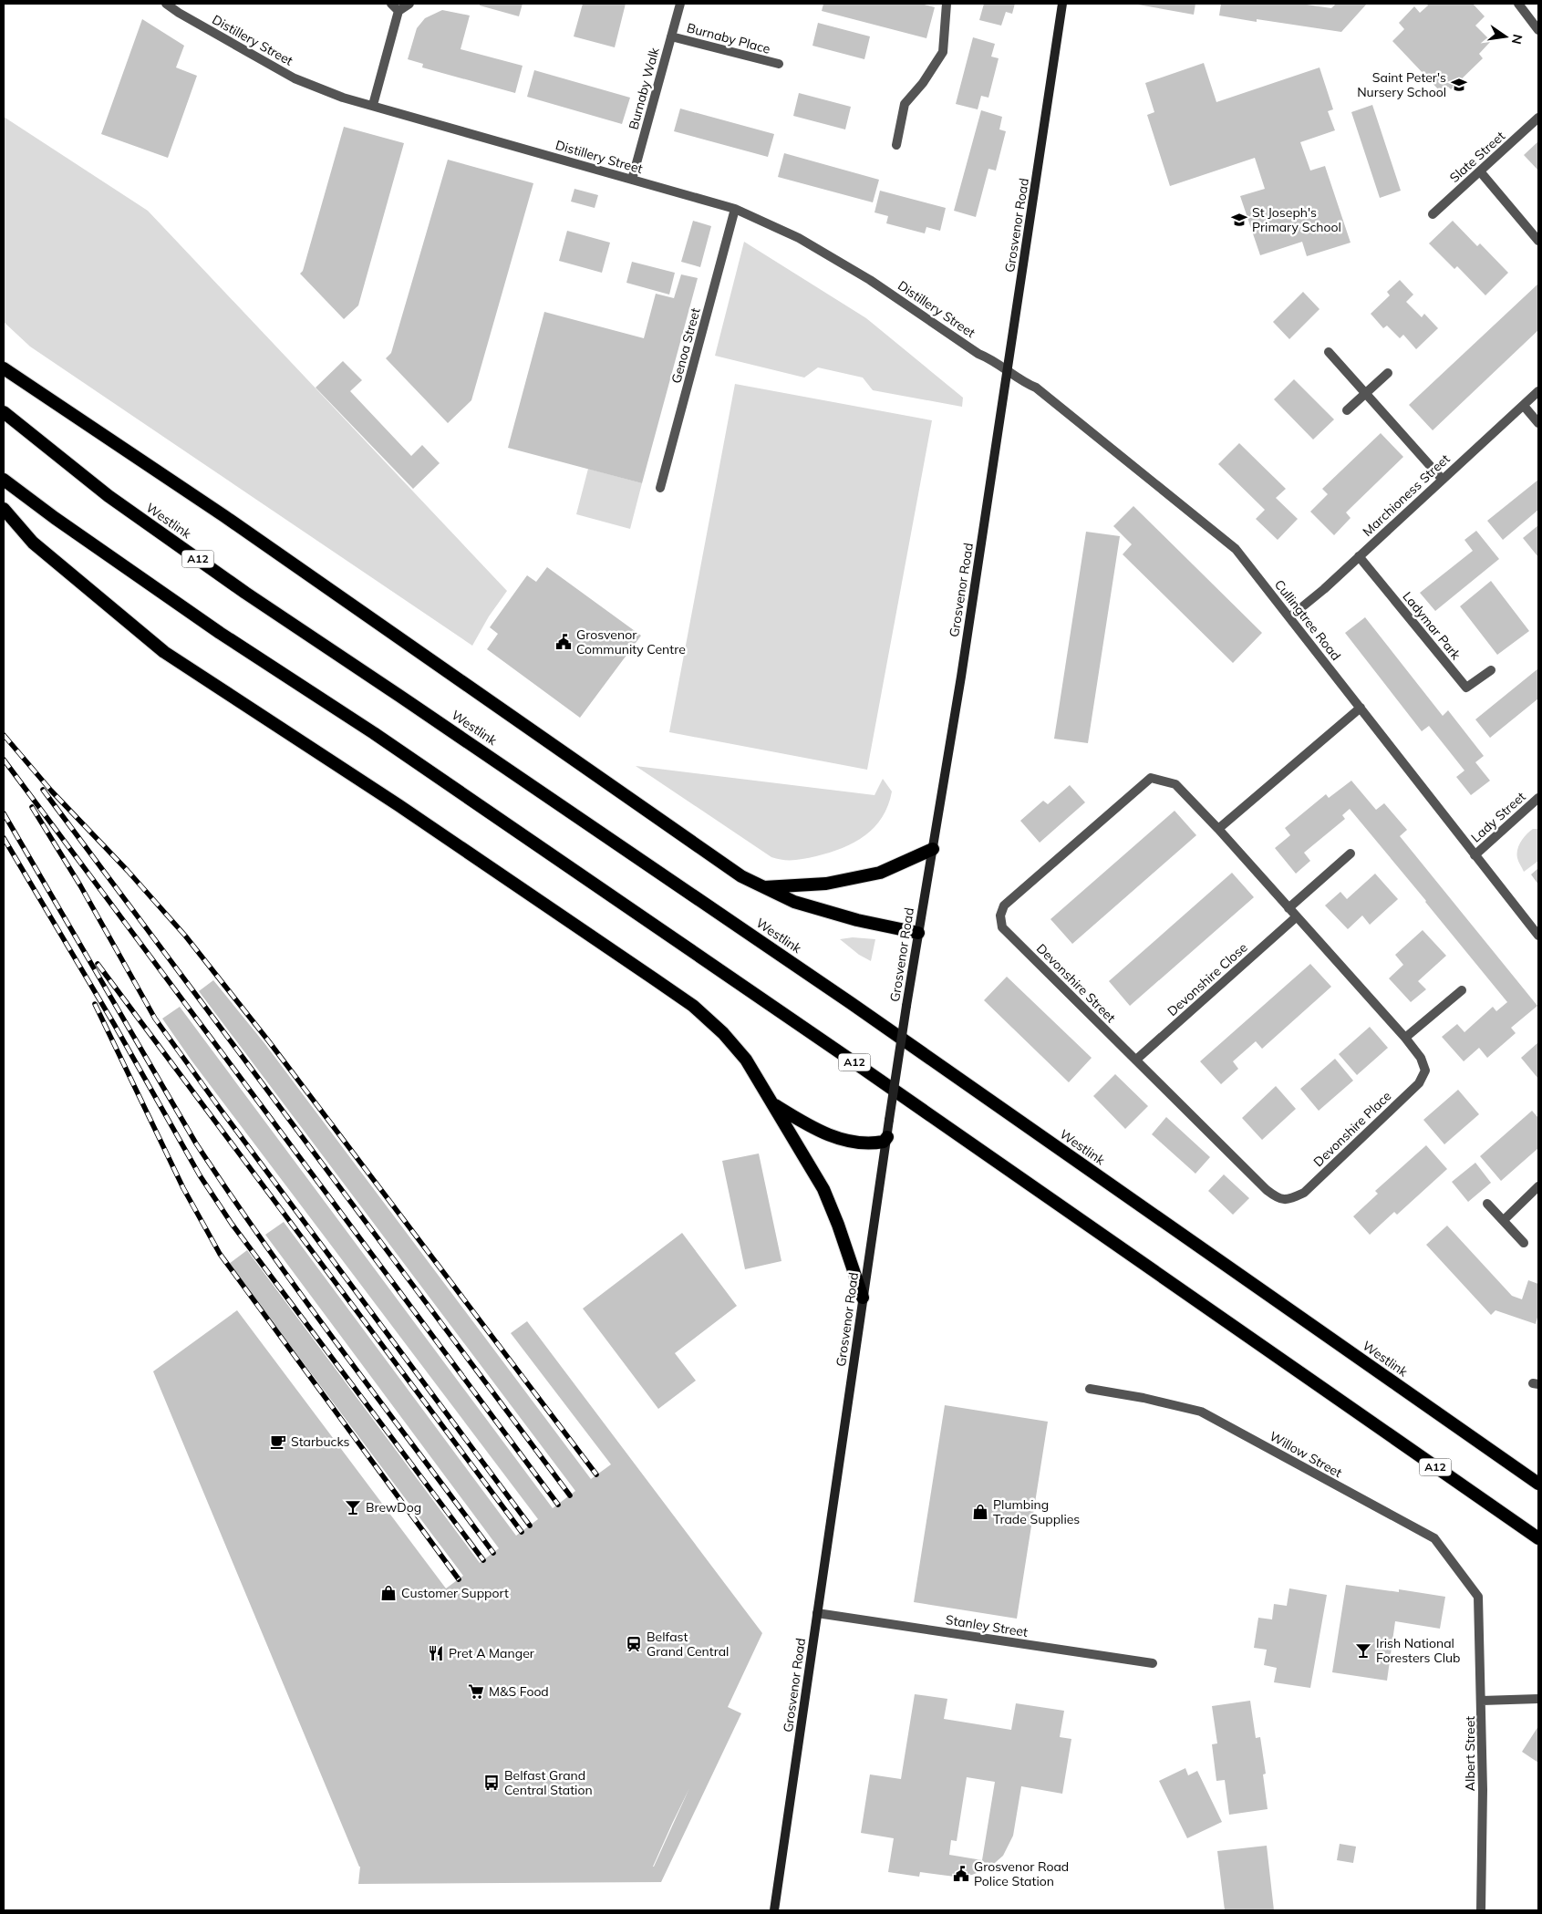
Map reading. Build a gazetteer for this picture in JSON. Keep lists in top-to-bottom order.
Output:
{
  "streets": {
    "highway": ["Westlink", "A12"],
    "main road": ["Grosvenor Road"],
    "street": [
      "Burnaby Place",
      "Distillery Street",
      "Burnaby Walk",
      "Slate Street",
      "Genoa Street",
      "Marchioness Street",
      "Cullingtree Road",
      "Ladymar Park",
      "Lady Street",
      "Devonshire Close",
      "Devonshire Street",
      "Devonshire Place",
      "Willow Street",
      "Stanley Street",
      "Albert Street"
    ]
  },
  "crossings": [
    ["Burnaby Place", "Burnaby Walk"],
    ["Distillery Street", "Burnaby Walk"],
    ["Distillery Street", "Grosvenor Road"],
    ["Distillery Street", "Genoa Street"],
    ["Distillery Street", "Cullingtree Road"],
    ["Grosvenor Road", "Cullingtree Road"],
    ["Grosvenor Road", "Stanley Street"],
    ["Marchioness Street", "Cullingtree Road"],
    ["Marchioness Street", "Ladymar Park"],
    ["Cullingtree Road", "Lady Street"],
    ["Devonshire Close", "Devonshire Street"],
    ["Devonshire Street", "Devonshire Place"],
    ["Willow Street", "Albert Street"]
  ],
  "places": {
    "school or university": ["Saint Peter's Nursery School", "St Joseph's Primary School"],
    "public building": ["Grosvenor Community Centre", "Grosvenor Road Police Station"],
    "cafe": ["Starbucks"],
    "bar": ["BrewDog", "Irish National Foresters Club"],
    "shop": ["Plumbing Trade Supplies", "Customer Support"],
    "station": ["Belfast Grand Central"],
    "restaurant": ["Pret A Manger"],
    "supermarket": ["M&S Food"],
    "bus stop": ["Belfast Grand Central Station"]
  },
  "north": "right"
}
